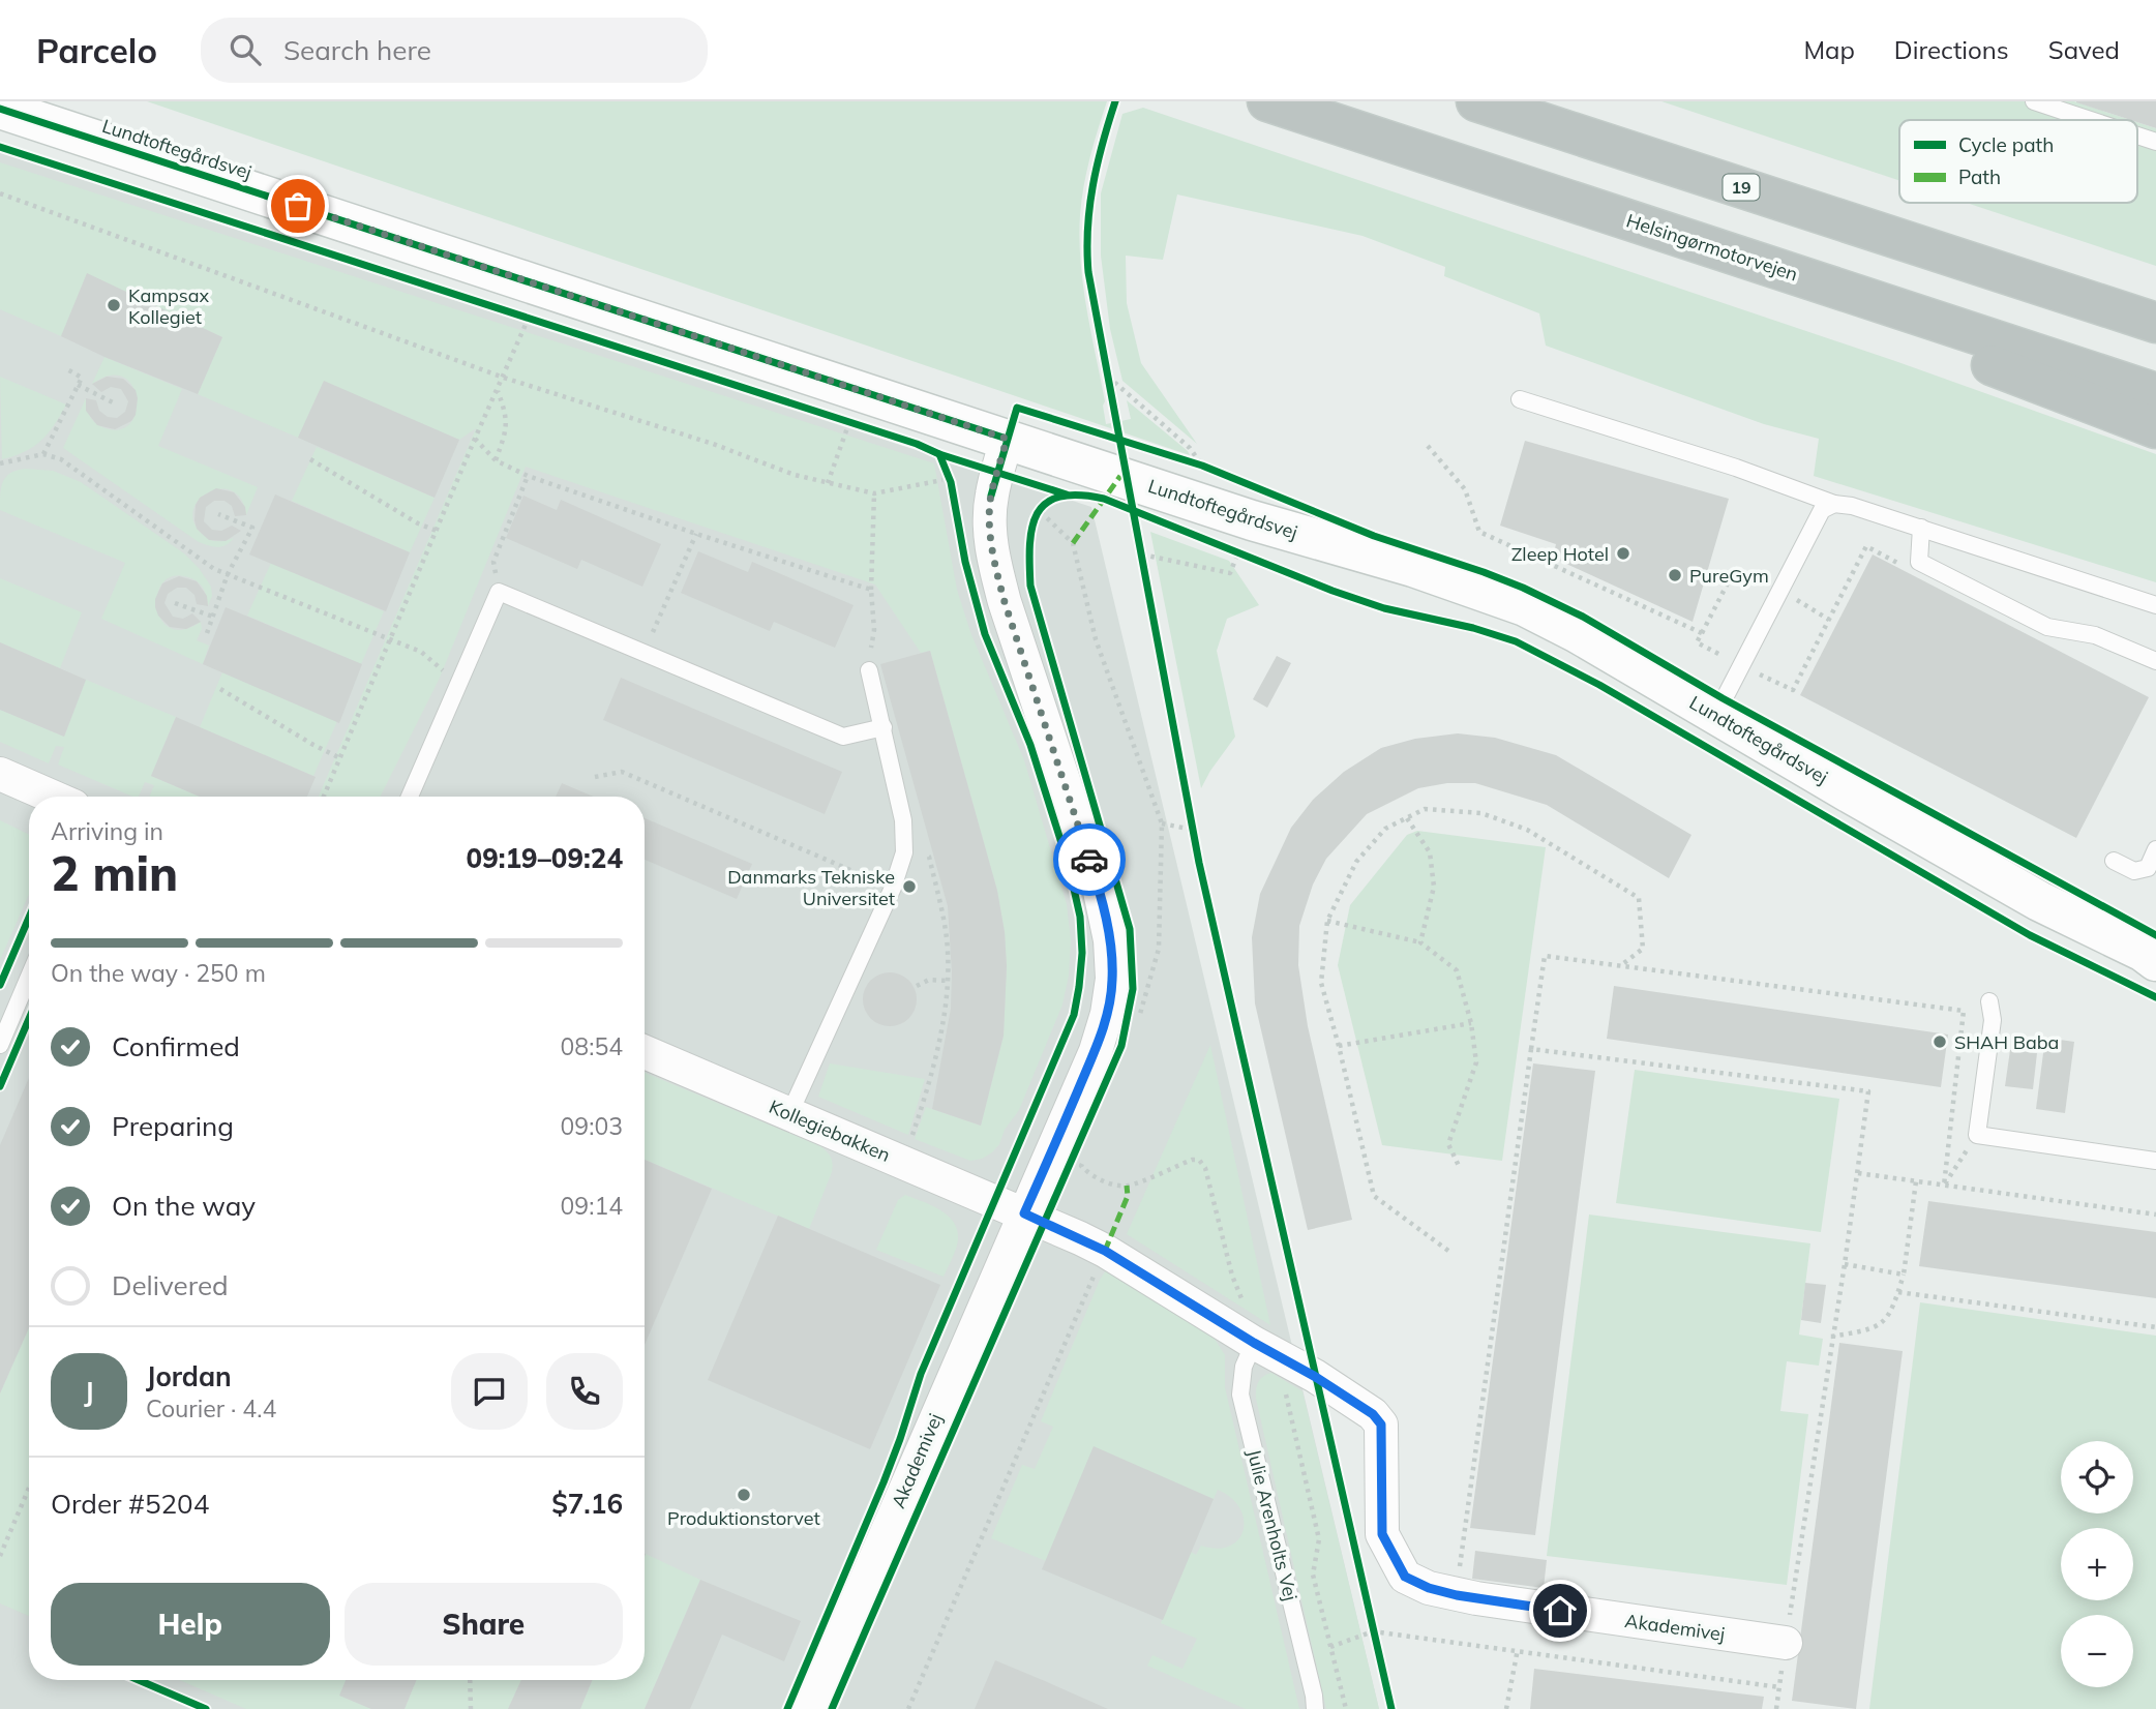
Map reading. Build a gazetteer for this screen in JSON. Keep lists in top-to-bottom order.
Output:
{
  "streets": {
    "highway": ["19", "Helsingørmotorvejen"],
    "street": ["Lundtoftegårdsvej", "Kollegiebakken", "Akademivej"],
    "lane": ["Julie Arenholts Vej"]
  },
  "crossings": [
    ["Lundtoftegårdsvej", "Akademivej"],
    ["Kollegiebakken", "Akademivej"],
    ["Akademivej", "Julie Arenholts Vej"]
  ],
  "places": [
    "Kampsax Kollegiet",
    "Zleep Hotel",
    "PureGym",
    "Danmarks Tekniske Universitet",
    "SHAH Baba",
    "Produktionstorvet"
  ],
  "legend": ["Cycle path", "Path"],
  "page": {
    "header": "Parcelo",
    "search": "Search here",
    "nav": ["Map", "Directions", "Saved"],
    "heading": ["2 min", "Arriving in", "09:19–09:24"],
    "panel": [
      "Jordan",
      "Courier · 4.4",
      "Order #5204",
      "$7.16"
    ],
    "bar": "On the way · 250 m",
    "list": [
      ["Confirmed", "08:54"],
      ["Preparing", "09:03"],
      ["On the way", "09:14"],
      "Delivered"
    ],
    "round": "J",
    "map_buttons": ["+", "−"],
    "buttons": ["Help", "Share"]
  }
}
